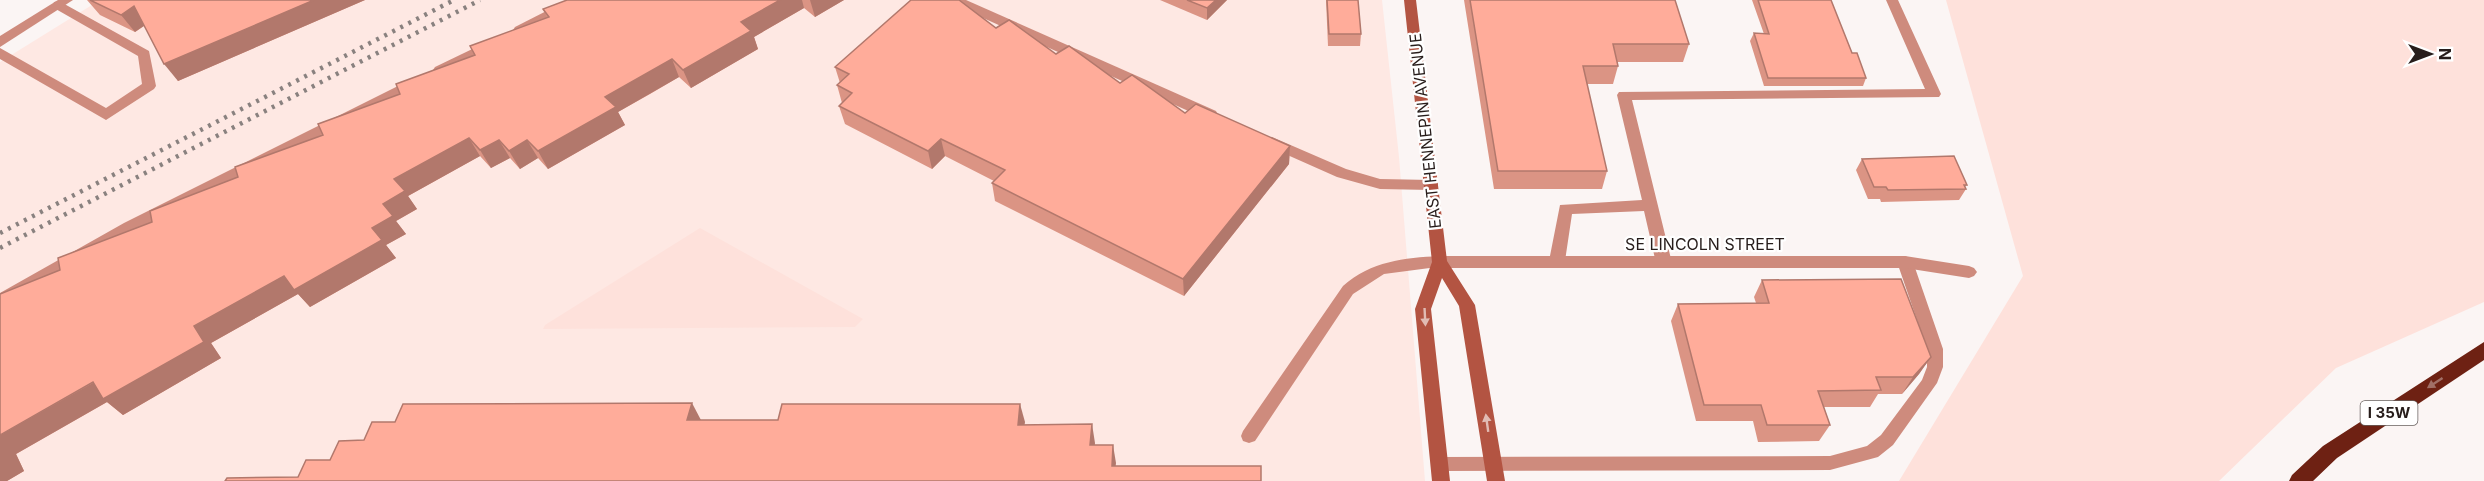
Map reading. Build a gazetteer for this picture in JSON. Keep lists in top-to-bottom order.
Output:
{
  "streets": {
    "highway": ["I 35W"],
    "main road": ["EAST HENNEPIN AVENUE"],
    "street": ["SE LINCOLN STREET"]
  },
  "crossings": [
    ["EAST HENNEPIN AVENUE", "SE LINCOLN STREET"]
  ],
  "north": "right"
}
